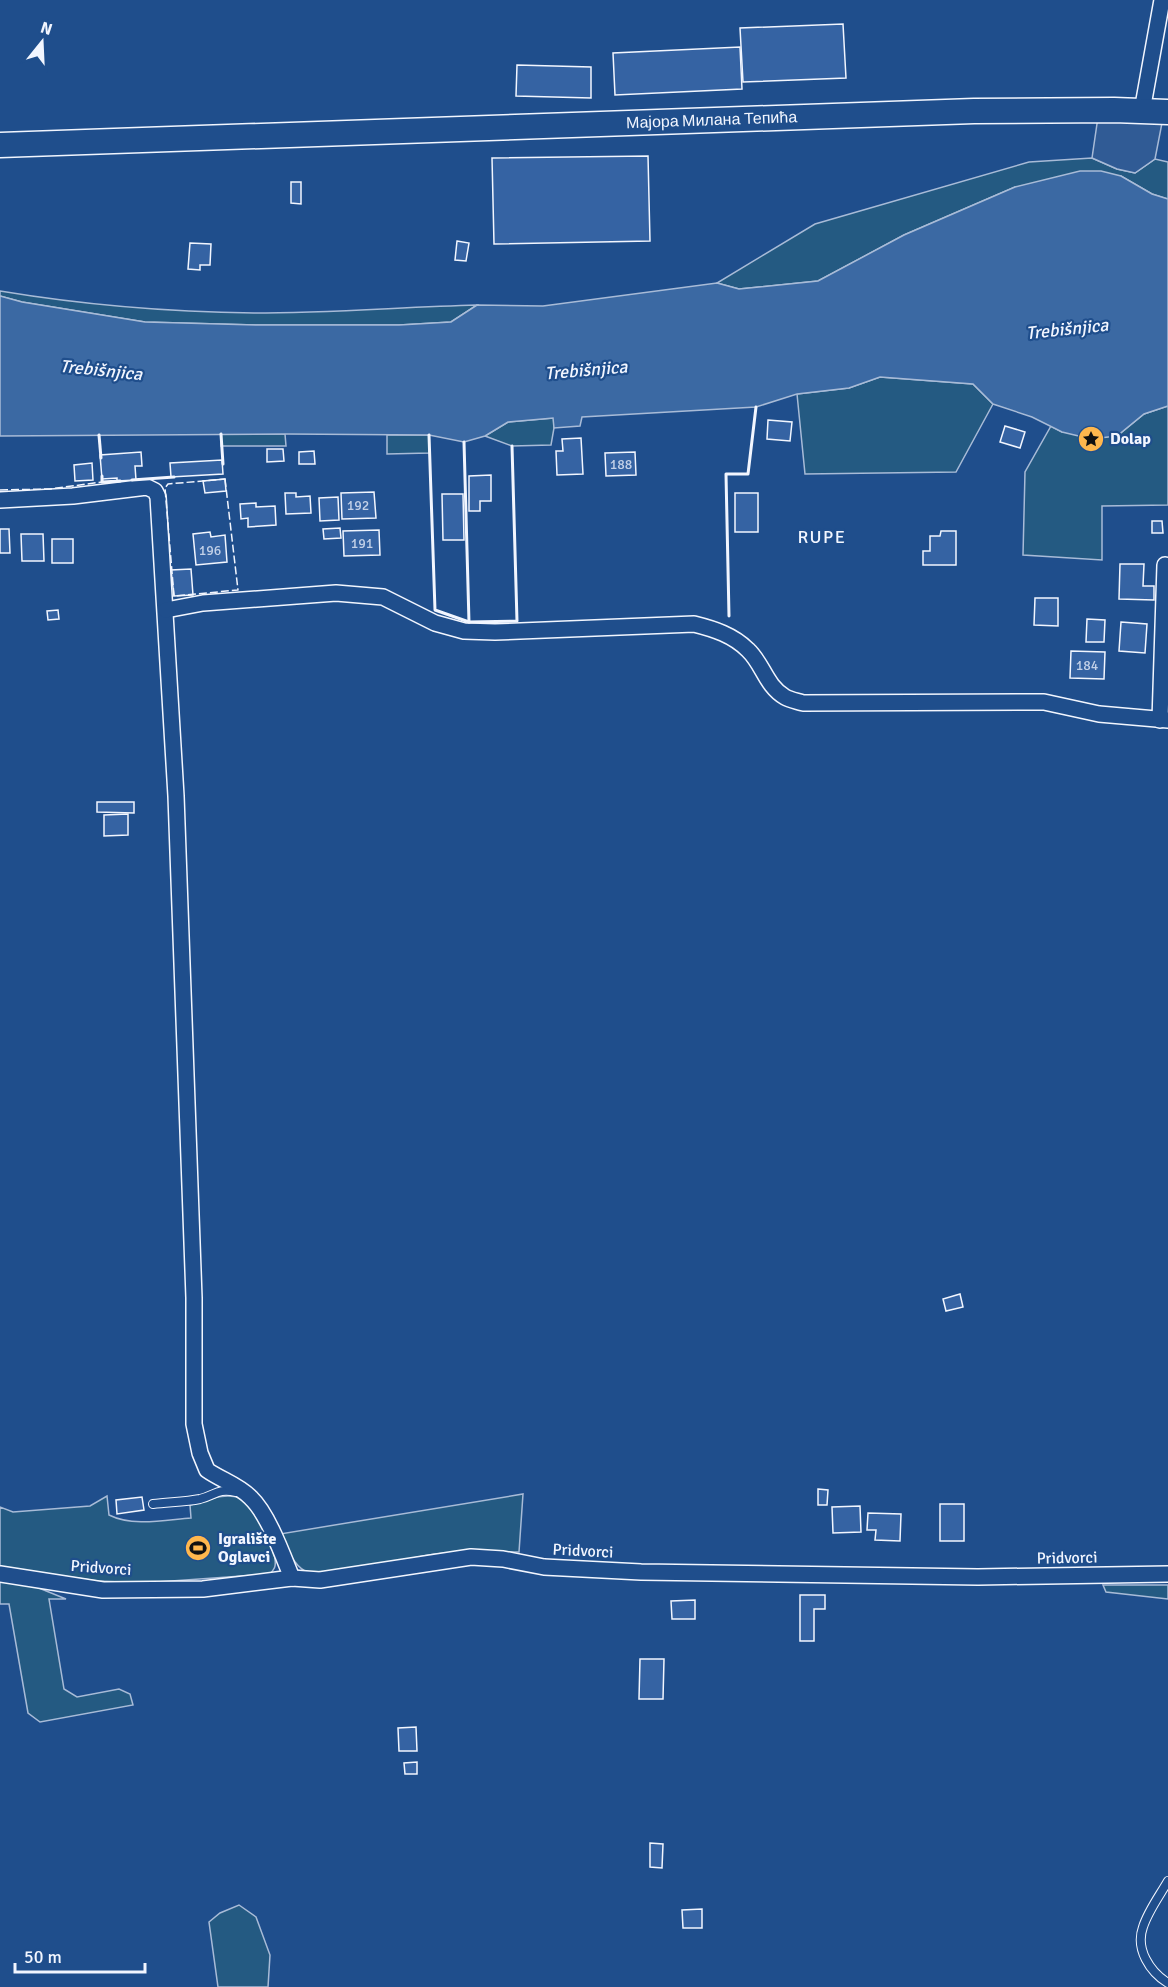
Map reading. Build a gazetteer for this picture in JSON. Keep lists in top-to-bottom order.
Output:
{
  "streets": {
    "main road": ["Мајора Милана Тепића"],
    "street": ["Pridvorci"]
  },
  "districts": ["RUPE"],
  "water": ["Trebišnjica"],
  "places": {
    "place": ["Dolap"],
    "sports": ["Igralište Oglavci"]
  },
  "house_numbers": [
    "188",
    "192",
    "191",
    "196",
    "184"
  ],
  "scale_bar": "50 m",
  "north": "top"
}
